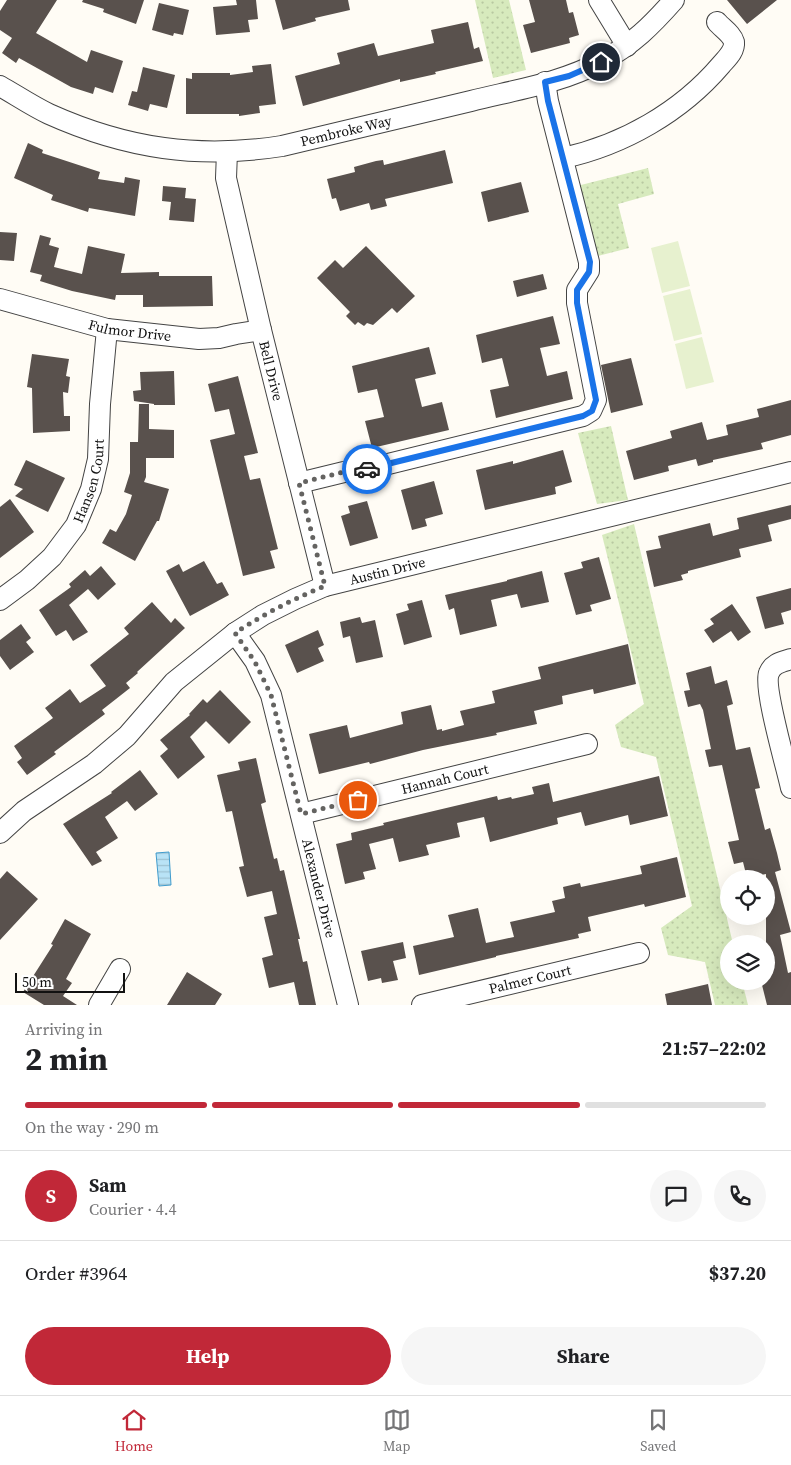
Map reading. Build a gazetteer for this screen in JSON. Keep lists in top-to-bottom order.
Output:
{
  "streets": {
    "street": [
      "Pembroke Way",
      "Fulmor Drive",
      "Bell Drive",
      "Hansen Court",
      "Austin Drive",
      "Hannah Court",
      "Alexander Drive",
      "Palmer Court"
    ]
  },
  "crossings": [
    ["Pembroke Way", "Bell Drive"],
    ["Fulmor Drive", "Bell Drive"],
    ["Fulmor Drive", "Hansen Court"],
    ["Bell Drive", "Austin Drive"],
    ["Austin Drive", "Alexander Drive"],
    ["Hannah Court", "Alexander Drive"]
  ],
  "scale_bar": "50 m",
  "page": {
    "scale": "50 m",
    "heading": ["2 min", "Arriving in", "21:57–22:02"],
    "panel": [
      "Sam",
      "Courier · 4.4",
      "Order #3964",
      "$37.20"
    ],
    "bar": "On the way · 290 m",
    "round": "S",
    "buttons": ["Help", "Share"],
    "tabs": ["Home", "Map", "Saved"]
  }
}
